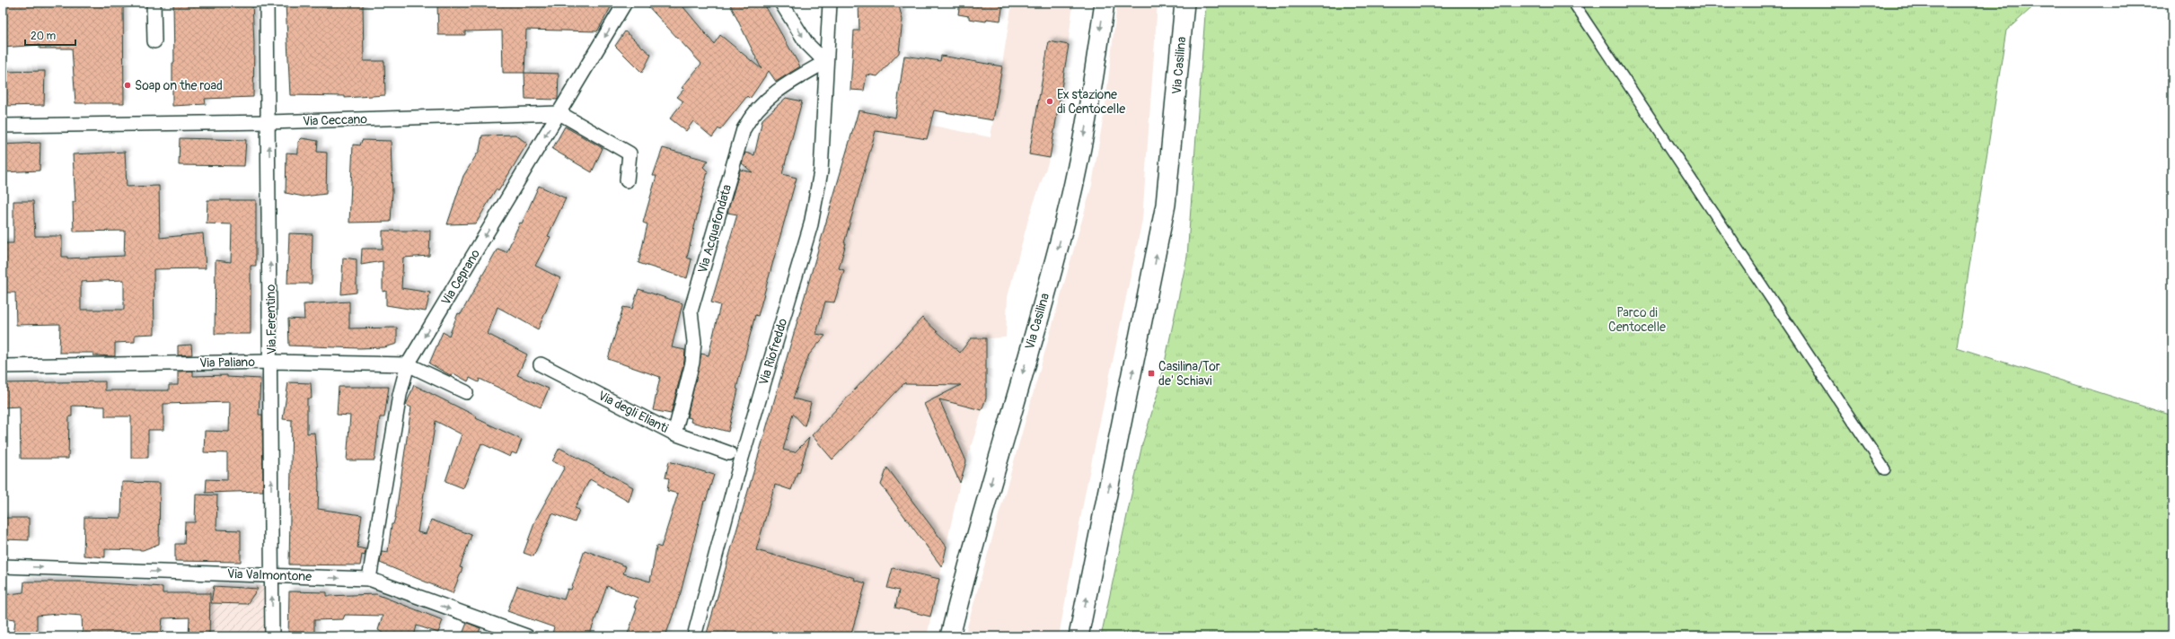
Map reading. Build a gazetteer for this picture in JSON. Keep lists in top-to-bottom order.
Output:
{
  "streets": {
    "main road": ["Via Casilina"],
    "street": [
      "Via Ceccano",
      "Via Acquafondata",
      "Via Ceprano",
      "Via Ferentino",
      "Via Riofreddo",
      "Via Paliano",
      "Via degli Elianti",
      "Via Valmontone"
    ]
  },
  "crossings": [
    ["Via Ceccano", "Via Ceprano"],
    ["Via Ceccano", "Via Ferentino"],
    ["Via Acquafondata", "Via Riofreddo"],
    ["Via Acquafondata", "Via degli Elianti"],
    ["Via Ceprano", "Via Paliano"],
    ["Via Ceprano", "Via Valmontone"],
    ["Via Ferentino", "Via Paliano"],
    ["Via Ferentino", "Via Valmontone"]
  ],
  "one_way": ["Via Ceprano", "Via Ferentino", "Via Valmontone"],
  "parks": ["Parco di Centocelle"],
  "places": {
    "other": ["Soap on the road", "Ex stazione di Centocelle"],
    "transit": ["Casilina/Tor de' Schiavi"]
  },
  "scale_bar": "20 m"
}
